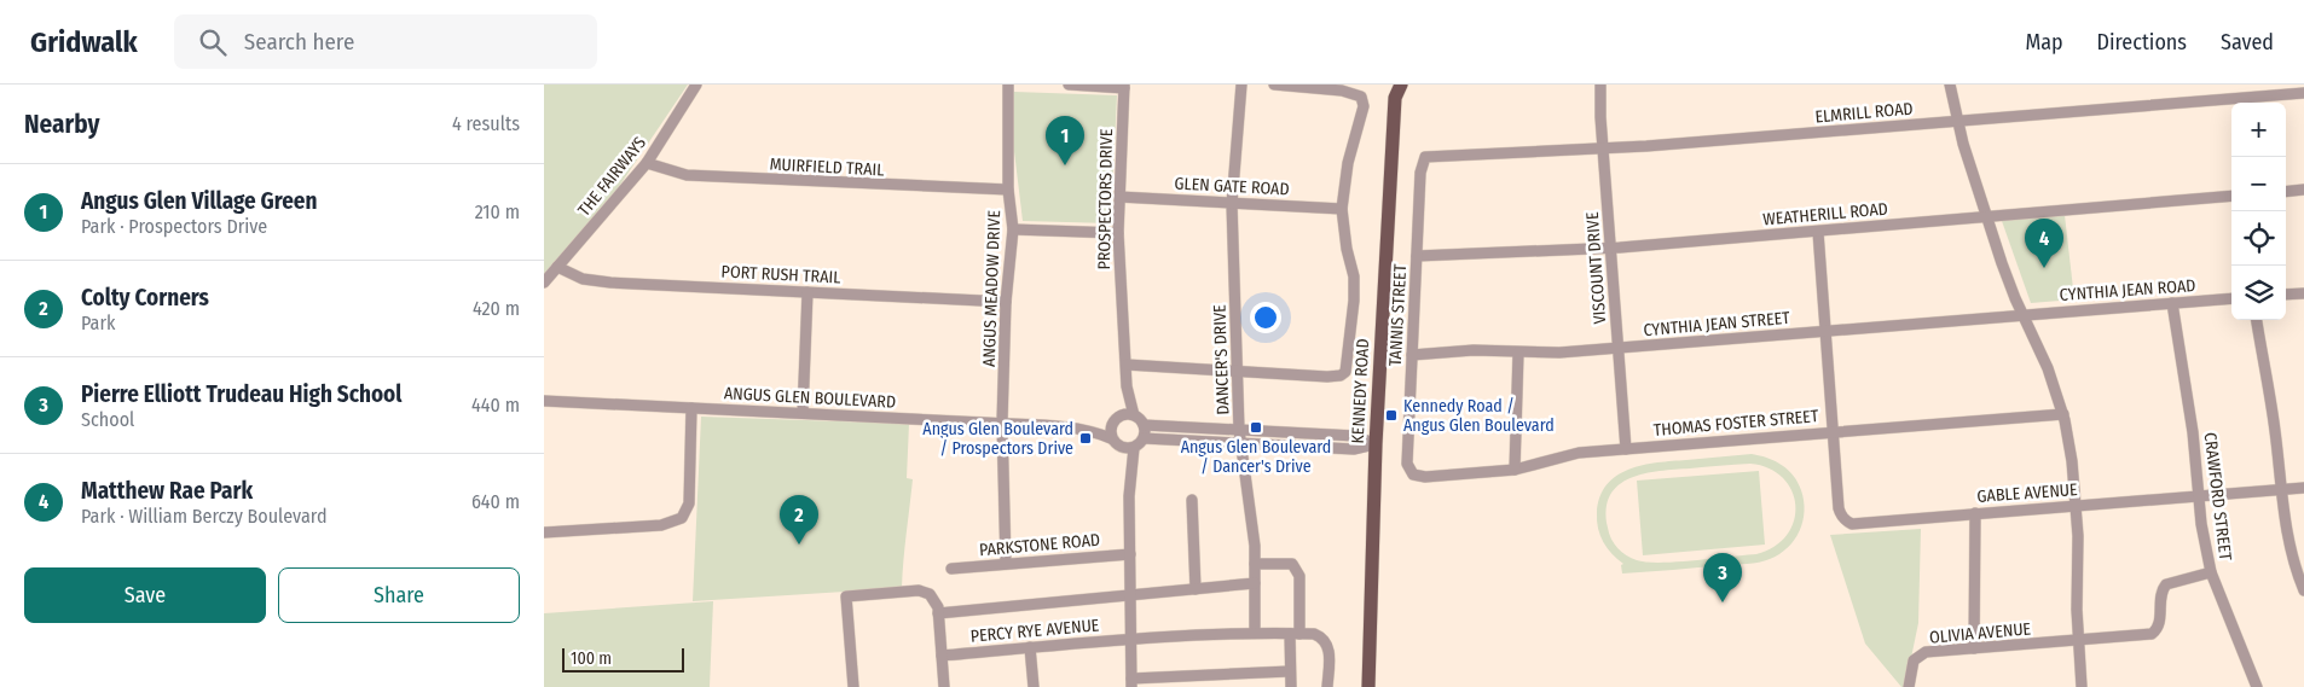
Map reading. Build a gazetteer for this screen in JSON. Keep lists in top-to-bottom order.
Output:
{
  "streets": {
    "main road": ["KENNEDY ROAD"],
    "street": [
      "ELMRILL ROAD",
      "MUIRFIELD TRAIL",
      "THE FAIRWAYS",
      "GLEN GATE ROAD",
      "PROSPECTORS DRIVE",
      "WEATHERILL ROAD",
      "VISCOUNT DRIVE",
      "PORT RUSH TRAIL",
      "ANGUS MEADOW DRIVE",
      "CYNTHIA JEAN ROAD",
      "TANNIS STREET",
      "CYNTHIA JEAN STREET",
      "DANCER'S DRIVE",
      "ANGUS GLEN BOULEVARD",
      "THOMAS FOSTER STREET",
      "GABLE AVENUE",
      "CRAWFORD STREET",
      "PARKSTONE ROAD",
      "PERCY RYE AVENUE",
      "OLIVIA AVENUE"
    ]
  },
  "crossings": [
    ["ELMRILL ROAD", "VISCOUNT DRIVE"],
    ["ELMRILL ROAD", "TANNIS STREET"],
    ["MUIRFIELD TRAIL", "THE FAIRWAYS"],
    ["MUIRFIELD TRAIL", "ANGUS MEADOW DRIVE"],
    ["THE FAIRWAYS", "PORT RUSH TRAIL"],
    ["GLEN GATE ROAD", "PROSPECTORS DRIVE"],
    ["GLEN GATE ROAD", "DANCER'S DRIVE"],
    ["PROSPECTORS DRIVE", "ANGUS GLEN BOULEVARD"],
    ["WEATHERILL ROAD", "VISCOUNT DRIVE"],
    ["WEATHERILL ROAD", "TANNIS STREET"],
    ["VISCOUNT DRIVE", "CYNTHIA JEAN STREET"],
    ["VISCOUNT DRIVE", "THOMAS FOSTER STREET"],
    ["PORT RUSH TRAIL", "ANGUS MEADOW DRIVE"],
    ["ANGUS MEADOW DRIVE", "ANGUS GLEN BOULEVARD"],
    ["ANGUS MEADOW DRIVE", "PARKSTONE ROAD"],
    ["CYNTHIA JEAN ROAD", "CYNTHIA JEAN STREET"],
    ["CYNTHIA JEAN ROAD", "CRAWFORD STREET"],
    ["TANNIS STREET", "CYNTHIA JEAN STREET"],
    ["TANNIS STREET", "THOMAS FOSTER STREET"],
    ["DANCER'S DRIVE", "PERCY RYE AVENUE"],
    ["THOMAS FOSTER STREET", "GABLE AVENUE"],
    ["GABLE AVENUE", "CRAWFORD STREET"],
    ["CRAWFORD STREET", "OLIVIA AVENUE"]
  ],
  "places": {
    "transit": ["Kennedy Road / Angus Glen Boulevard", "Angus Glen Boulevard / Dancer's Drive", "Angus Glen Boulevard / Prospectors Drive"]
  },
  "scale_bar": "100 m",
  "page": {
    "header": "Gridwalk",
    "search": "Search here",
    "nav": ["Map", "Directions", "Saved"],
    "heading": ["Nearby", "4 results"],
    "map_buttons": ["+", "−"],
    "pins": [
      "1",
      "4",
      "2",
      "3"
    ],
    "list": [
      {
        "mark": "1",
        "name": "Angus Glen Village Green",
        "note": "Park · Prospectors Drive",
        "value": "210 m"
      },
      {
        "mark": "2",
        "name": "Colty Corners",
        "note": "Park",
        "value": "420 m"
      },
      {
        "mark": "3",
        "name": "Pierre Elliott Trudeau High School",
        "note": "School",
        "value": "440 m"
      },
      {
        "mark": "4",
        "name": "Matthew Rae Park",
        "note": "Park · William Berczy Boulevard",
        "value": "640 m"
      }
    ],
    "buttons": ["Save", "Share"],
    "scale": "100 m"
  }
}
